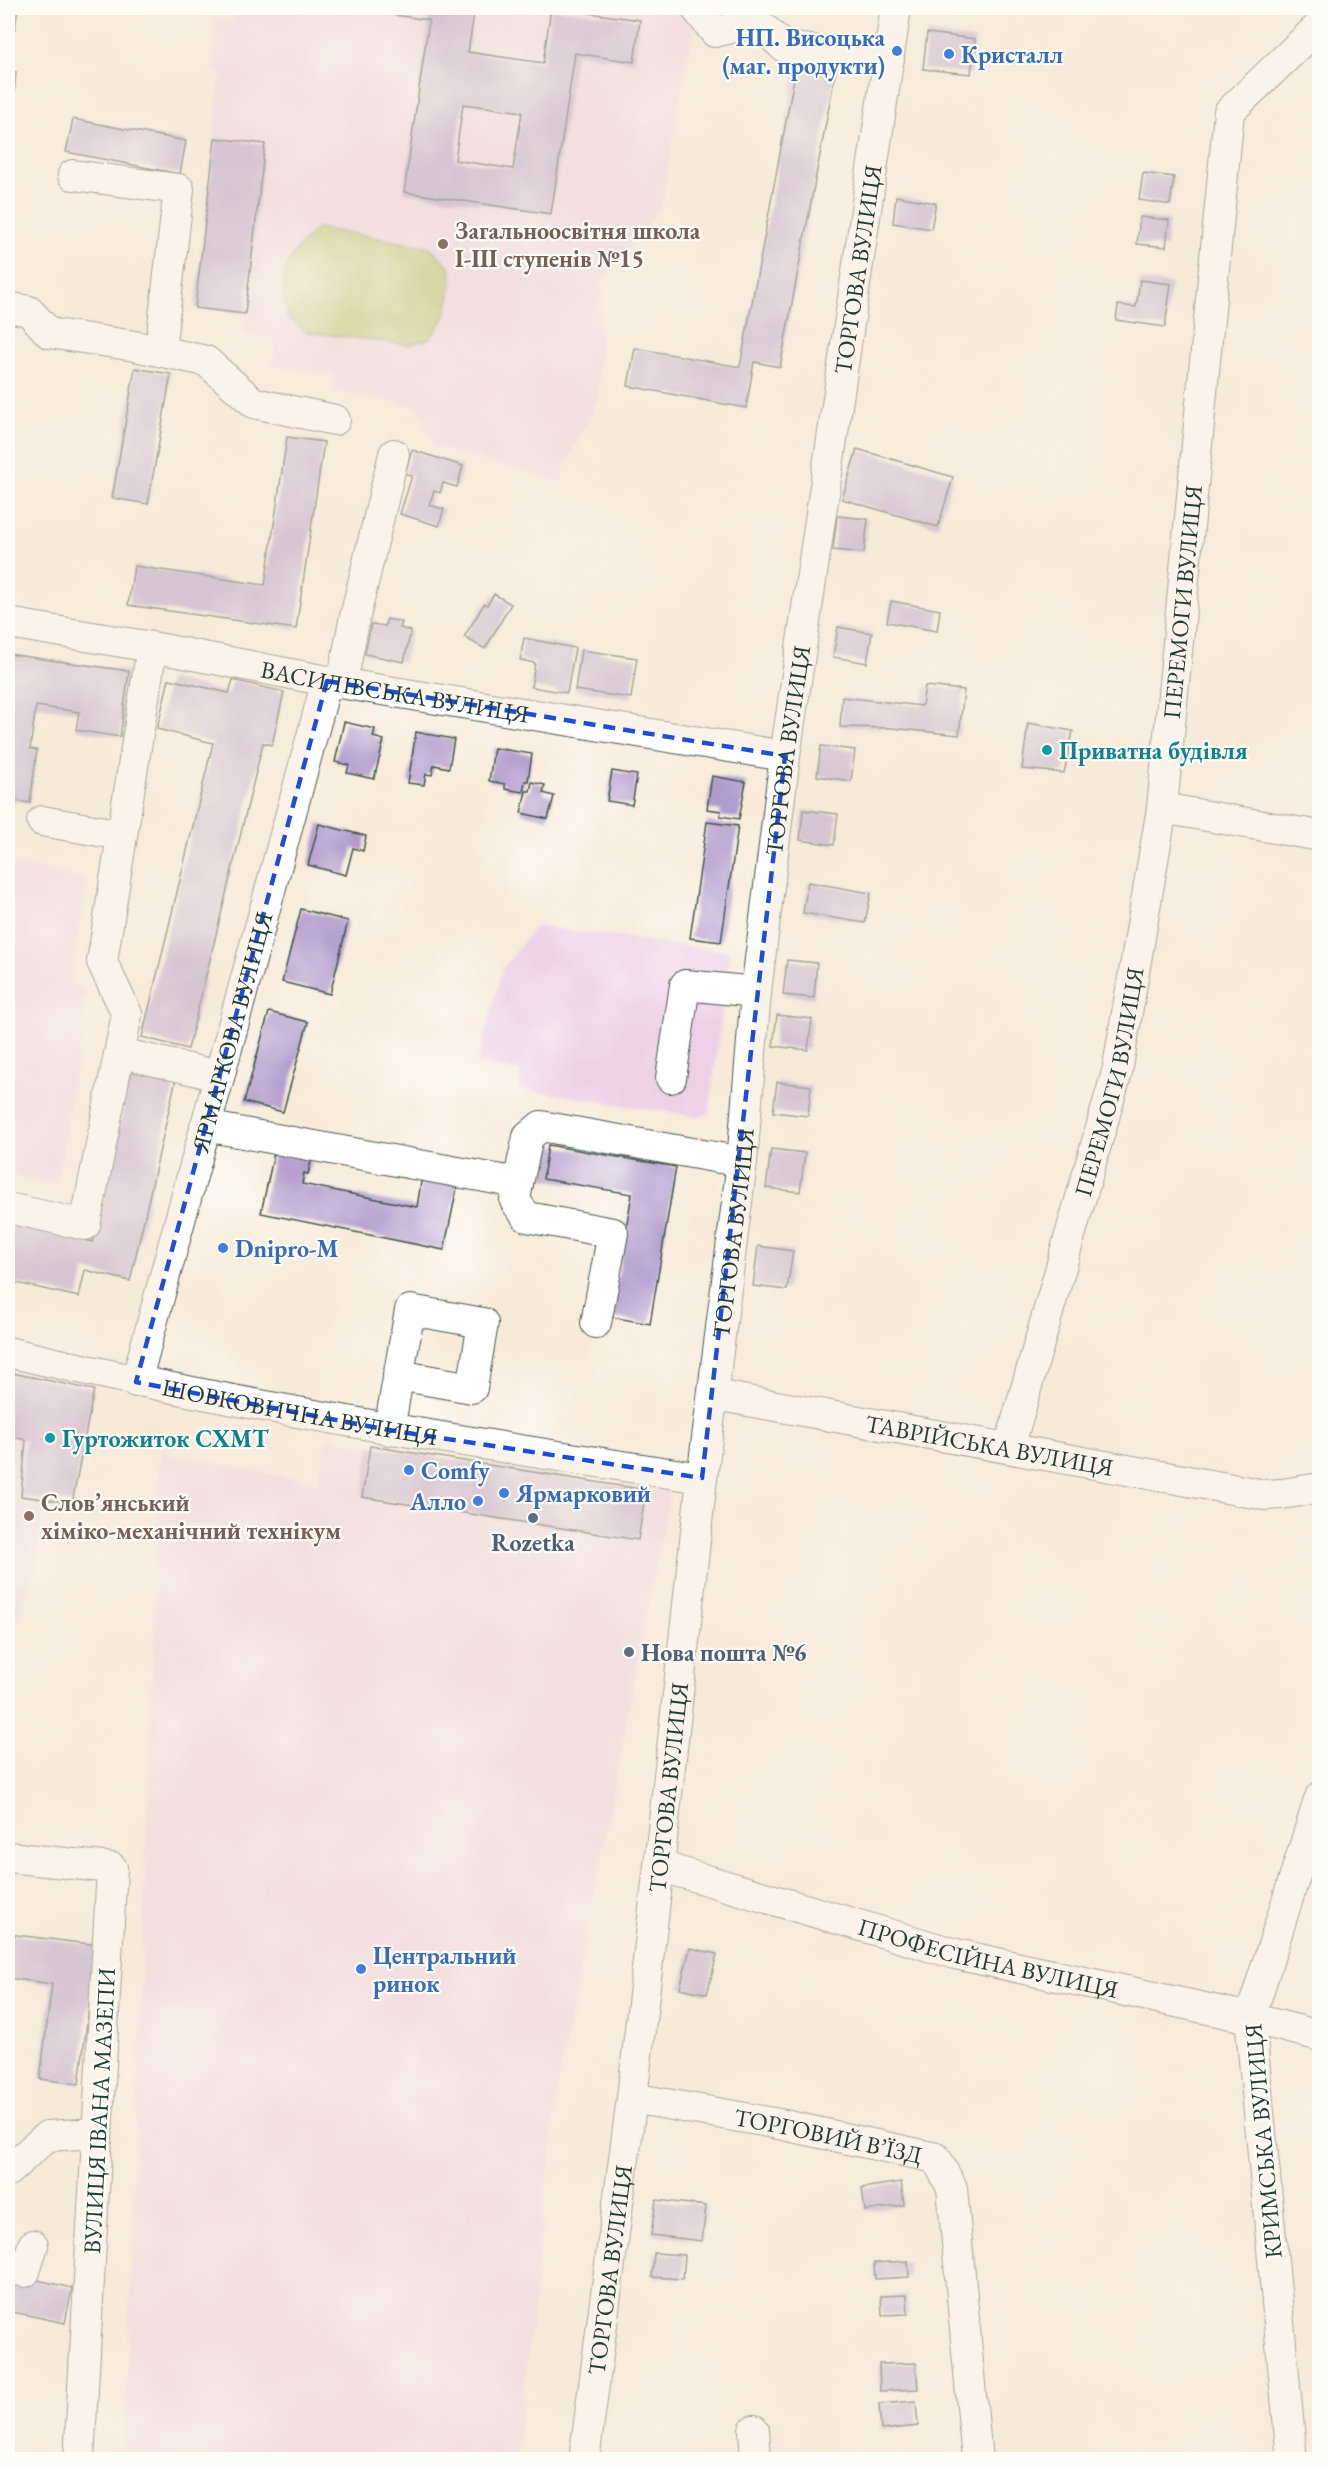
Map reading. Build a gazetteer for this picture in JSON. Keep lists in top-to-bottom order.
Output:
{
  "streets": {
    "street": [
      "ТОРГОВА ВУЛИЦЯ",
      "ПЕРЕМОГИ ВУЛИЦЯ",
      "ВАСИЛІВСЬКА ВУЛИЦЯ",
      "ЯРМАРКОВА ВУЛИЦЯ",
      "ШОВКОВИЧНА ВУЛИЦЯ",
      "ТАВРІЙСЬКА ВУЛИЦЯ",
      "ПРОФЕСІЙНА ВУЛИЦЯ",
      "ВУЛИЦЯ ІВАНА МАЗЕПИ",
      "ТОРГОВИЙ В’ЇЗД",
      "КРИМСЬКА ВУЛИЦЯ"
    ]
  },
  "crossings": [
    ["ТОРГОВА ВУЛИЦЯ", "ВАСИЛІВСЬКА ВУЛИЦЯ"],
    ["ТОРГОВА ВУЛИЦЯ", "ШОВКОВИЧНА ВУЛИЦЯ"],
    ["ТОРГОВА ВУЛИЦЯ", "ТАВРІЙСЬКА ВУЛИЦЯ"],
    ["ТОРГОВА ВУЛИЦЯ", "ПРОФЕСІЙНА ВУЛИЦЯ"],
    ["ТОРГОВА ВУЛИЦЯ", "ТОРГОВИЙ В’ЇЗД"],
    ["ПЕРЕМОГИ ВУЛИЦЯ", "ТАВРІЙСЬКА ВУЛИЦЯ"],
    ["ВАСИЛІВСЬКА ВУЛИЦЯ", "ЯРМАРКОВА ВУЛИЦЯ"],
    ["ЯРМАРКОВА ВУЛИЦЯ", "ШОВКОВИЧНА ВУЛИЦЯ"],
    ["ПРОФЕСІЙНА ВУЛИЦЯ", "КРИМСЬКА ВУЛИЦЯ"]
  ],
  "places": [
    "НП. Висоцька (маг. продукти)",
    "Кристалл",
    "Загальноосвітня школа І-ІІІ ступенів №15",
    "Приватна будівля",
    "Dnipro-M",
    "Гуртожиток СХМТ",
    "Comfy",
    "Ярмарковий",
    "Алло",
    "Слов’янський хіміко-механічний технікум",
    "Rozetka",
    "Нова пошта №6",
    "Центральний ринок"
  ]
}
